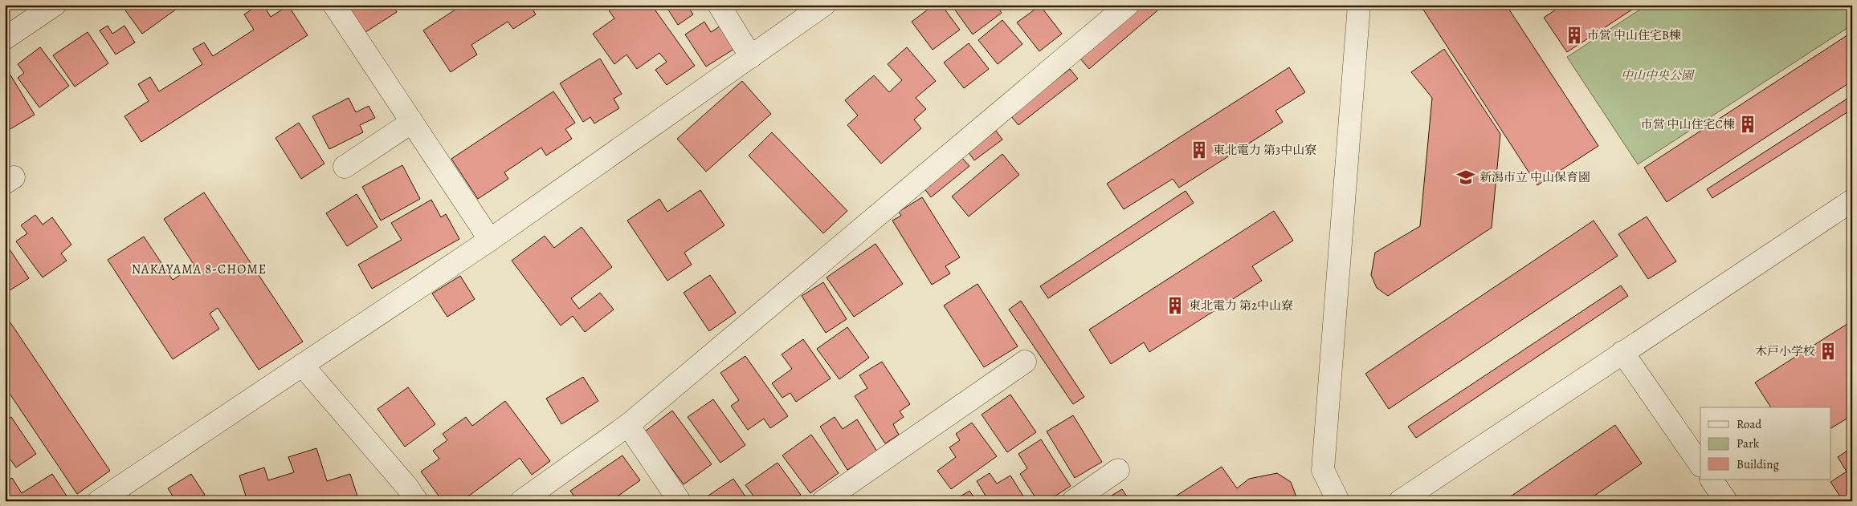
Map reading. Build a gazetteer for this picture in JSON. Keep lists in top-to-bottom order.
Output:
{
  "districts": ["NAKAYAMA 8-CHOME"],
  "parks": ["中山中央公園"],
  "places": {
    "building": [
      "市営 中山住宅B棟",
      "市営 中山住宅C棟",
      "東北電力 第3中山寮",
      "東北電力 第2中山寮",
      "木戸小学校"
    ],
    "school or university": ["新潟市立 中山保育園"]
  },
  "legend": ["Road", "Park", "Building"]
}
